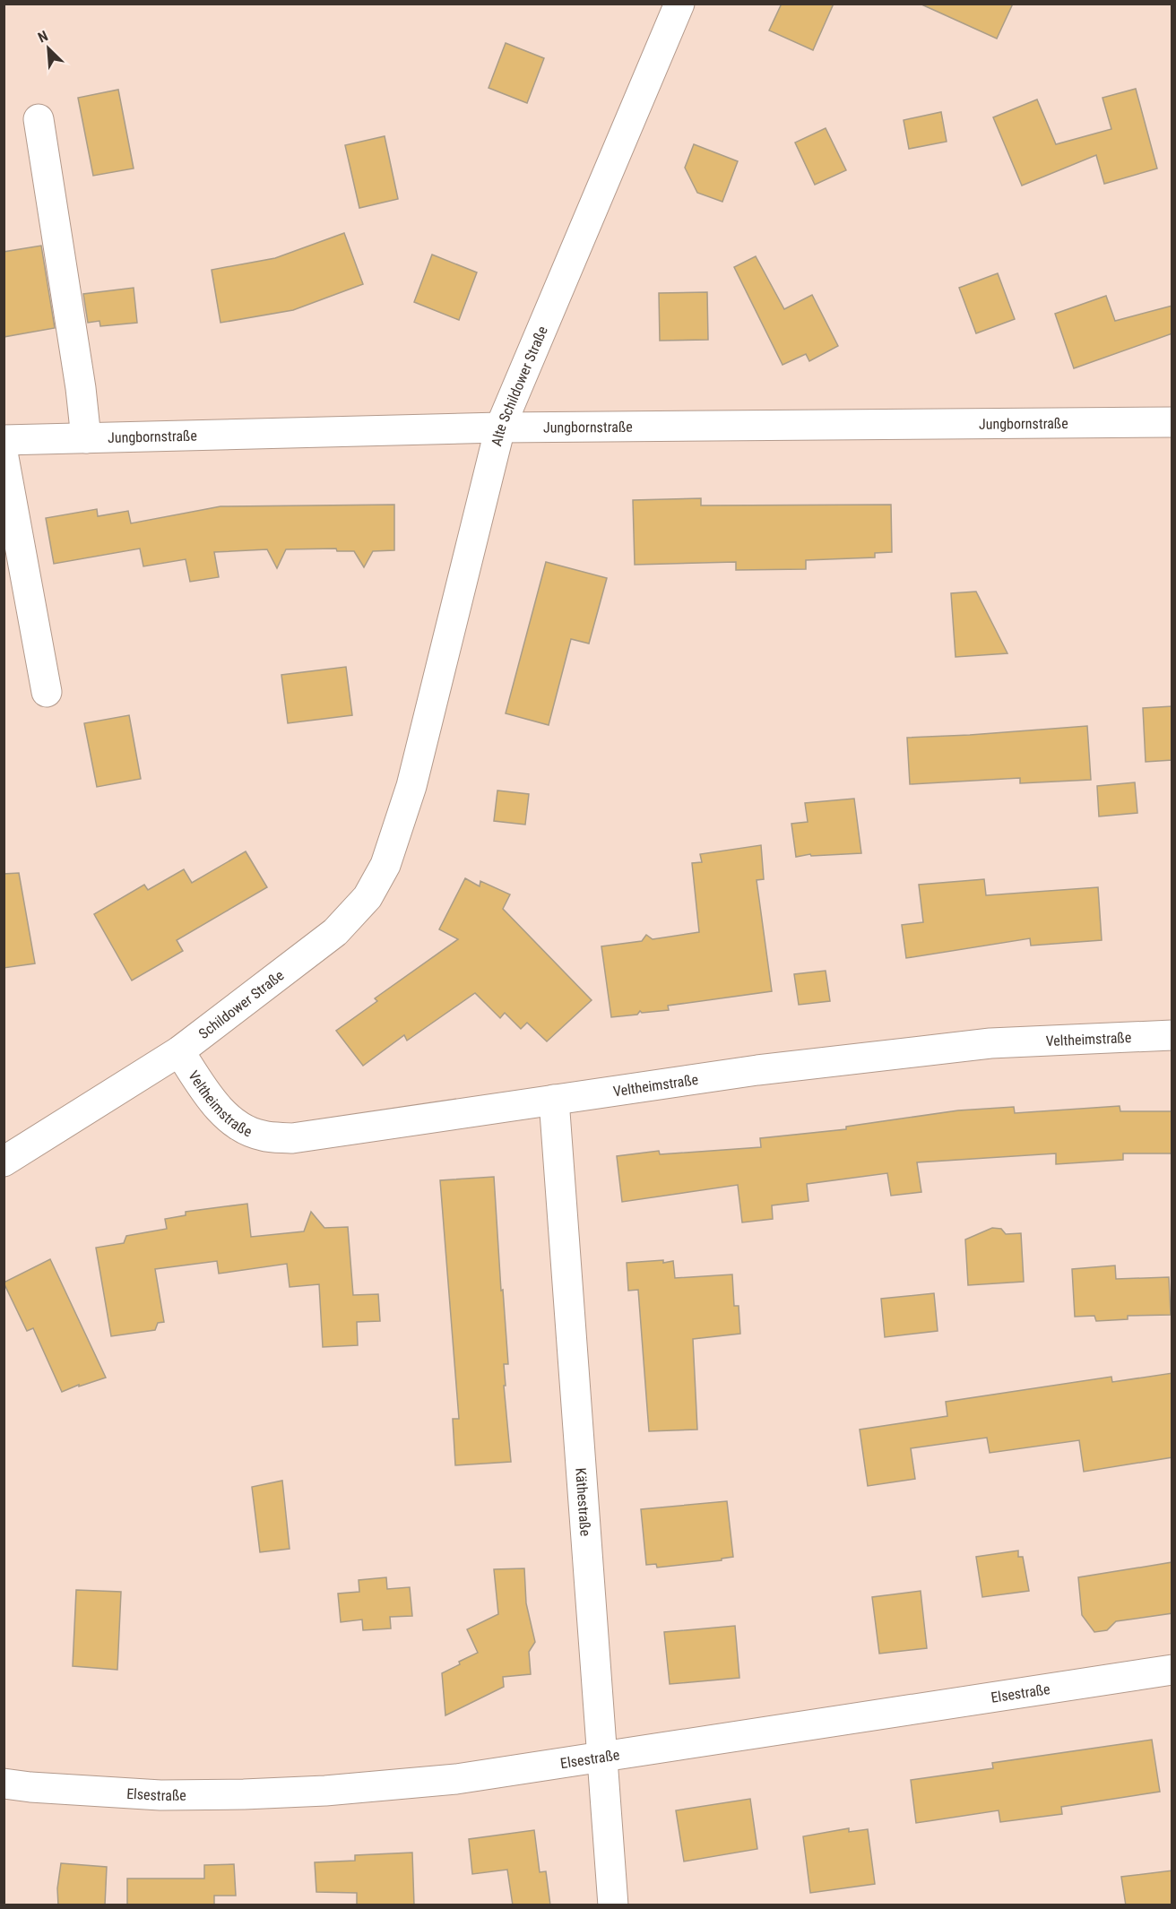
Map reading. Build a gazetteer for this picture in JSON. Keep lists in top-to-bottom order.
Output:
{
  "streets": {
    "street": [
      "Alte Schildower Straße",
      "Jungbornstraße",
      "Schildower Straße",
      "Veltheimstraße",
      "Käthestraße",
      "Elsestraße"
    ]
  },
  "crossings": [
    ["Alte Schildower Straße", "Jungbornstraße"],
    ["Alte Schildower Straße", "Schildower Straße"],
    ["Schildower Straße", "Veltheimstraße"],
    ["Veltheimstraße", "Käthestraße"],
    ["Käthestraße", "Elsestraße"]
  ],
  "north": "top left"
}
